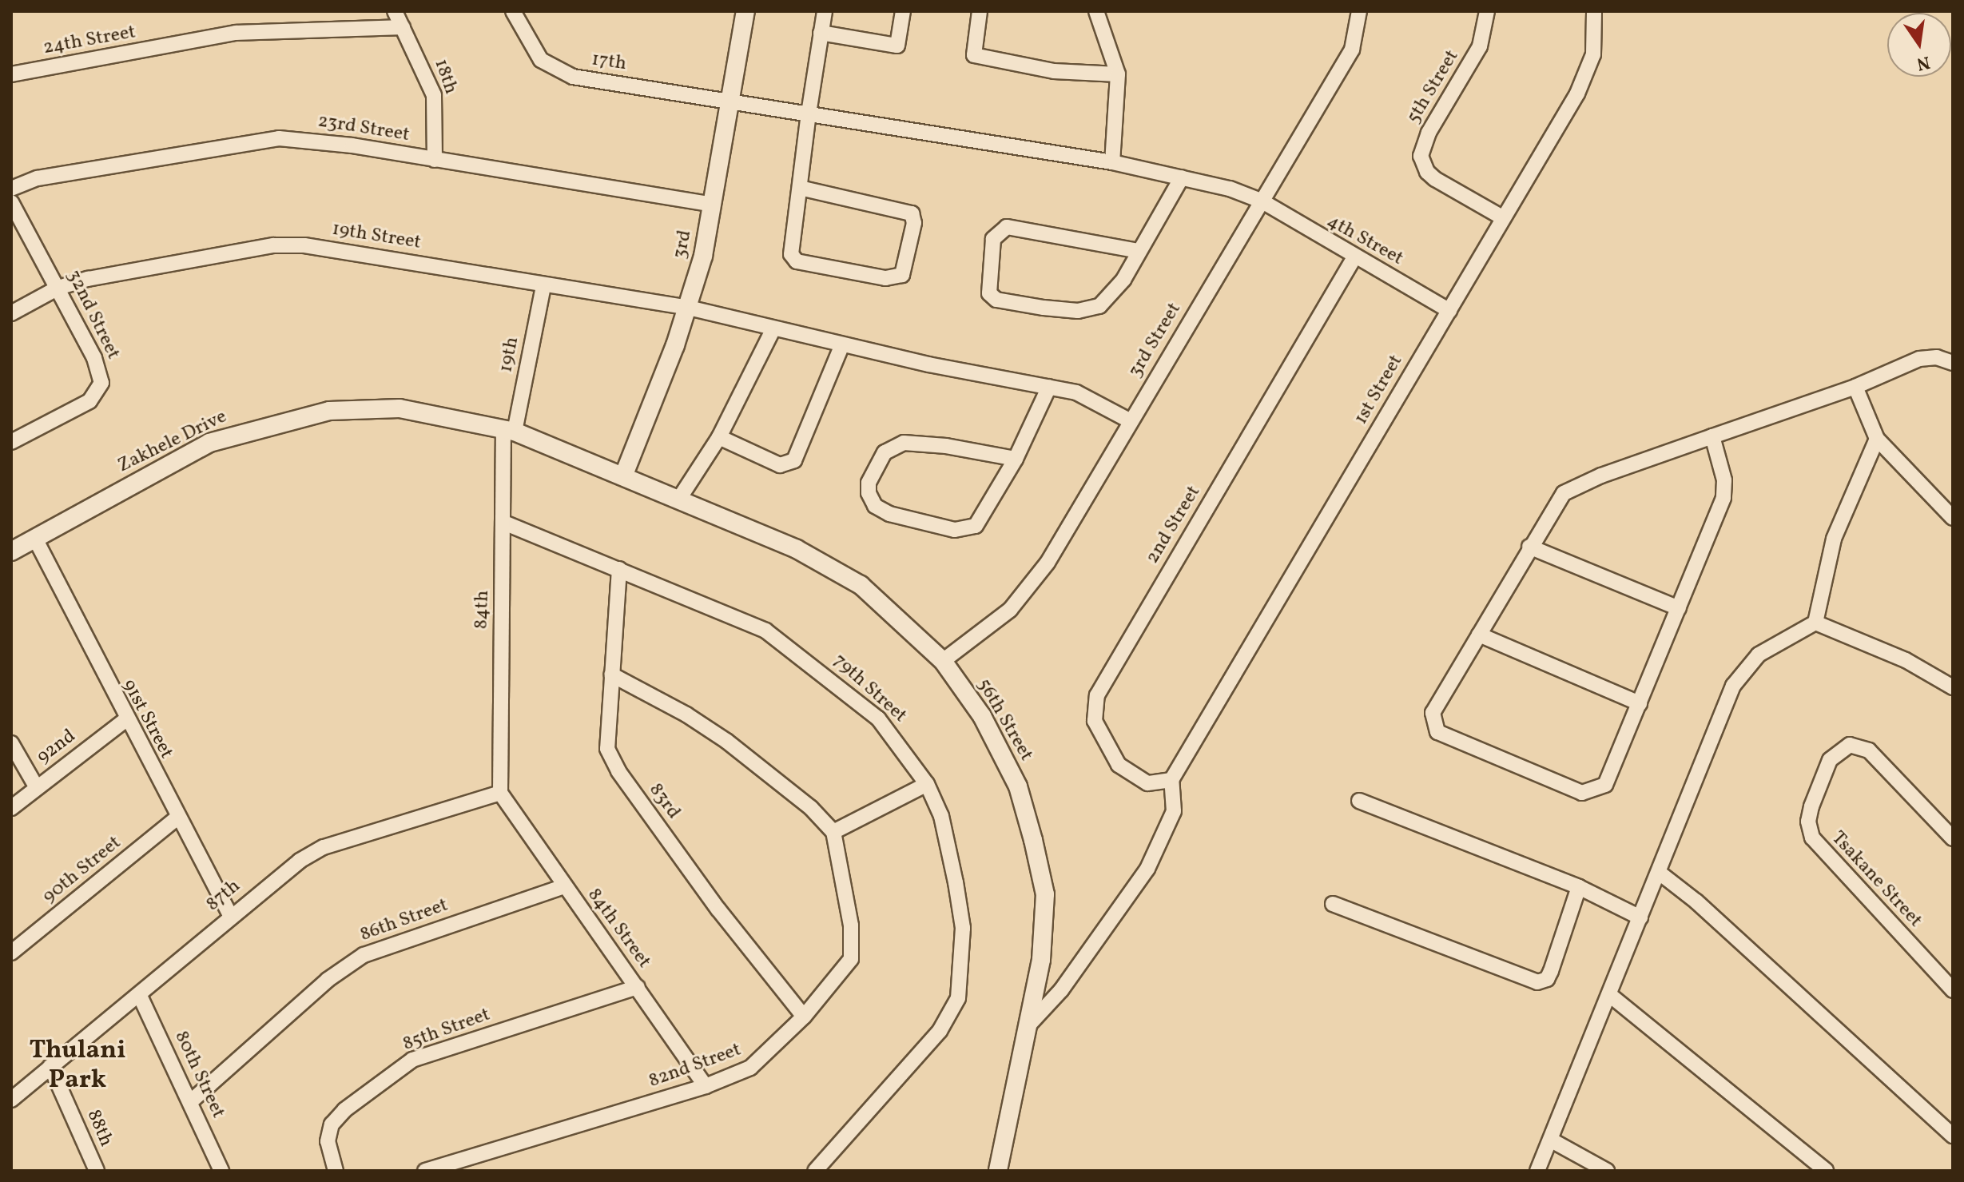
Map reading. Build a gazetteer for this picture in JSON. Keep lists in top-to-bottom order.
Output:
{
  "streets": {
    "street": [
      "24th Street",
      "17th",
      "18th",
      "5th Street",
      "23rd Street",
      "19th Street",
      "4th Street",
      "3rd",
      "32nd Street",
      "3rd Street",
      "19th",
      "1st Street",
      "Zakhele Drive",
      "2nd Street",
      "84th",
      "79th Street",
      "91st Street",
      "56th Street",
      "92nd",
      "83rd",
      "90th Street",
      "Tsakane Street",
      "87th",
      "86th Street",
      "84th Street",
      "85th Street",
      "82nd Street",
      "80th Street",
      "88th"
    ]
  },
  "crossings": [
    ["24th Street", "18th"],
    ["17th", "4th Street"],
    ["17th", "3rd"],
    ["18th", "23rd Street"],
    ["5th Street", "1st Street"],
    ["23rd Street", "3rd"],
    ["19th Street", "3rd"],
    ["19th Street", "32nd Street"],
    ["19th Street", "3rd Street"],
    ["19th Street", "19th"],
    ["4th Street", "3rd Street"],
    ["4th Street", "1st Street"],
    ["4th Street", "2nd Street"],
    ["3rd", "Zakhele Drive"],
    ["3rd", "56th Street"],
    ["3rd Street", "56th Street"],
    ["19th", "Zakhele Drive"],
    ["19th", "84th"],
    ["1st Street", "2nd Street"],
    ["Zakhele Drive", "84th"],
    ["Zakhele Drive", "91st Street"],
    ["Zakhele Drive", "56th Street"],
    ["84th", "79th Street"],
    ["84th", "87th"],
    ["84th", "84th Street"],
    ["79th Street", "83rd"],
    ["91st Street", "92nd"],
    ["91st Street", "90th Street"],
    ["91st Street", "87th"],
    ["83rd", "82nd Street"],
    ["87th", "84th Street"],
    ["87th", "80th Street"],
    ["87th", "88th"],
    ["86th Street", "84th Street"],
    ["86th Street", "80th Street"],
    ["84th Street", "85th Street"],
    ["84th Street", "82nd Street"]
  ],
  "districts": ["Thulani Park"],
  "north": "bottom"
}
